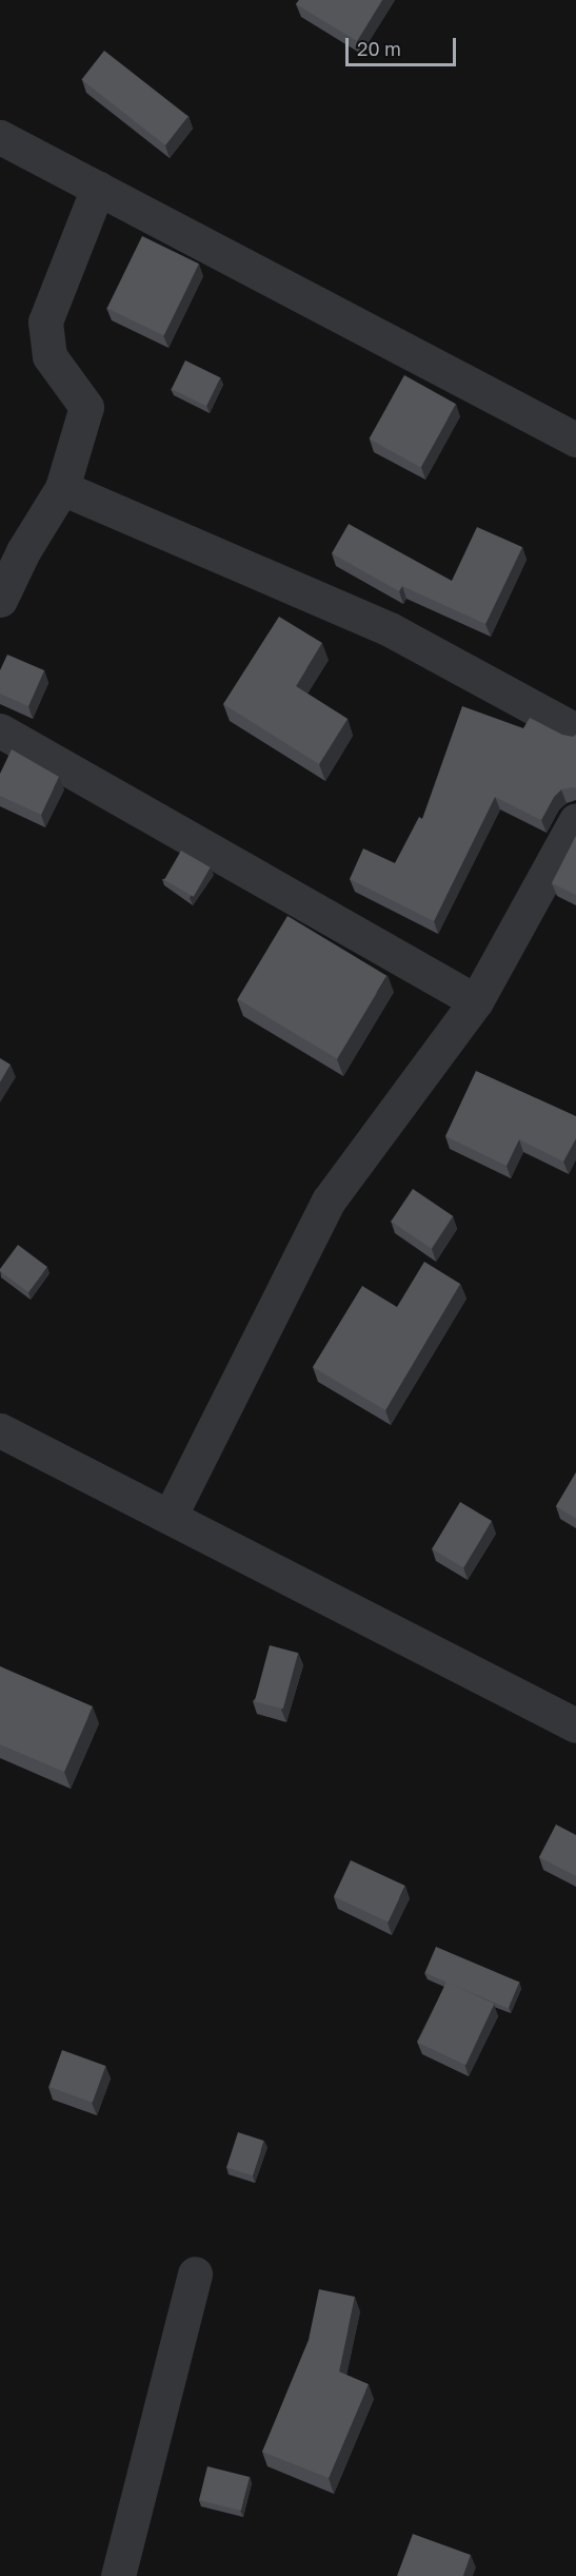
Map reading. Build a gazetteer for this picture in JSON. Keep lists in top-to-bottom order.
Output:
{
  "scale_bar": "20 m"
}
